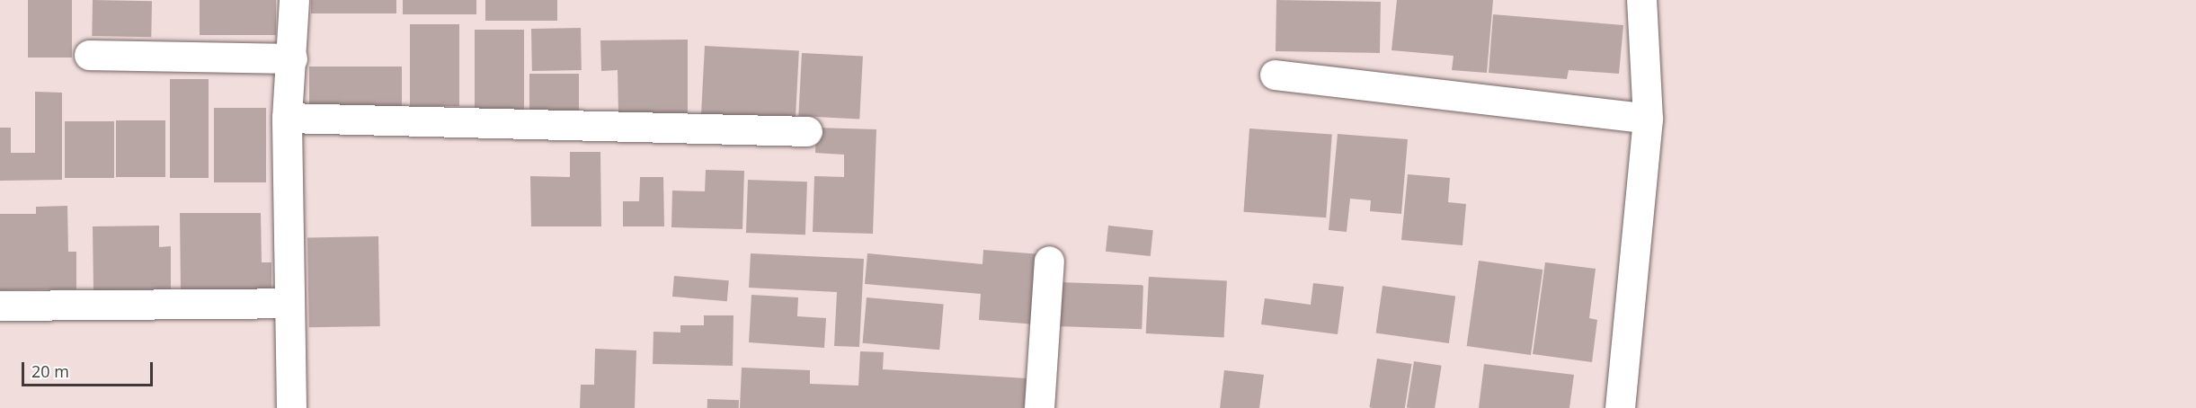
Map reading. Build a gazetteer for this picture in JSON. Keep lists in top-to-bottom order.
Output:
{
  "scale_bar": "20 m"
}
